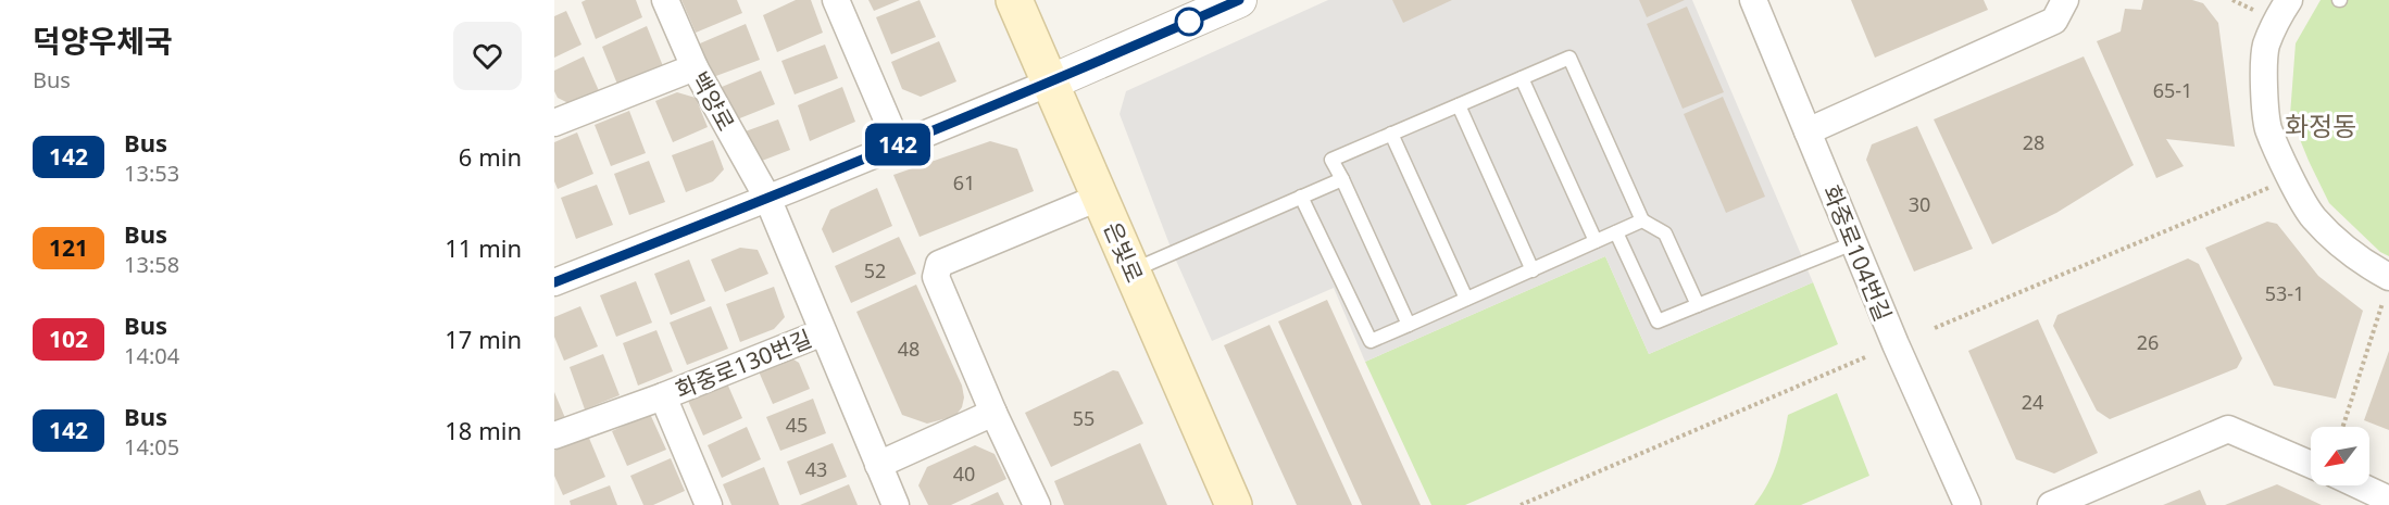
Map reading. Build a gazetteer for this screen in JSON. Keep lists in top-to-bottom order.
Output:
{
  "streets": {
    "main road": ["은빛로"],
    "street": ["백양로", "화중로104번길", "화중로130번길"]
  },
  "crossings": [
    ["백양로", "화중로130번길"]
  ],
  "districts": ["화정동"],
  "lines": ["bus line 142"],
  "house_numbers": [
    "65-1",
    "28",
    "61",
    "30",
    "52",
    "53-1",
    "26",
    "48",
    "24",
    "55",
    "45",
    "43",
    "40"
  ],
  "north": "bottom left",
  "page": {
    "heading": ["덕양우체국", "Bus"],
    "on_map": "142",
    "list": [
      {
        "mark": "142",
        "name": "Bus",
        "note": "13:53",
        "value": "6 min"
      },
      {
        "mark": "121",
        "name": "Bus",
        "note": "13:58",
        "value": "11 min"
      },
      {
        "mark": "102",
        "name": "Bus",
        "note": "14:04",
        "value": "17 min"
      },
      {
        "mark": "142",
        "name": "Bus",
        "note": "14:05",
        "value": "18 min"
      }
    ]
  }
}
